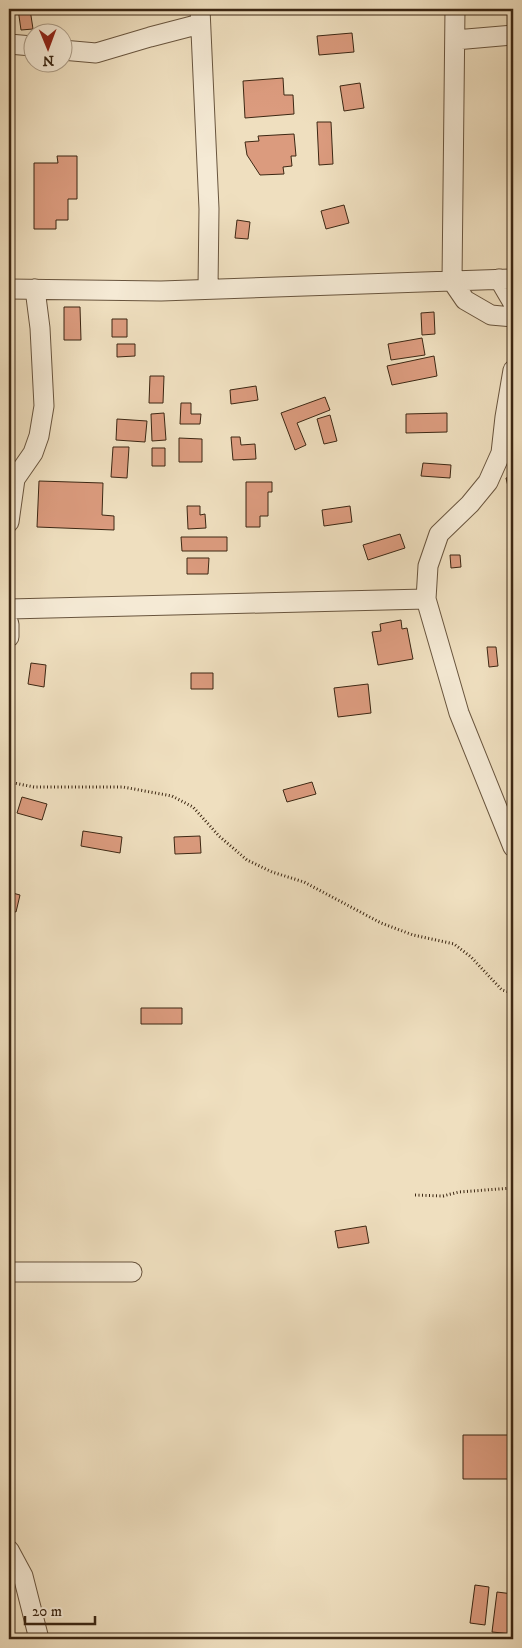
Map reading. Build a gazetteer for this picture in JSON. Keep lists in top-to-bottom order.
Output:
{
  "scale_bar": "20 m",
  "north": "bottom"
}
